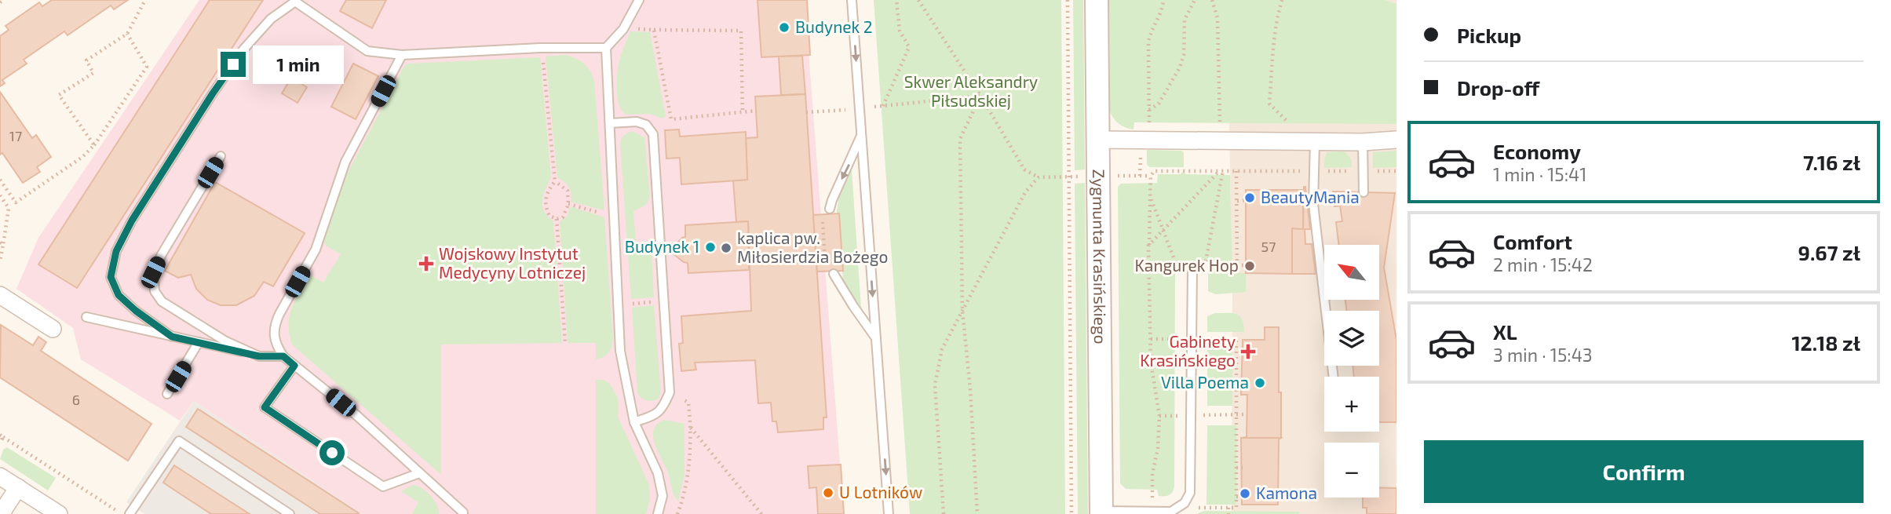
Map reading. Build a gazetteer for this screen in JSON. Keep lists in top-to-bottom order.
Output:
{
  "streets": {
    "street": ["Zygmunta Krasińskiego"]
  },
  "parks": ["Skwer Aleksandry Piłsudskiej"],
  "places": {
    "other": [
      "Budynek 2",
      "BeautyMania",
      "Budynek 1",
      "kaplica pw. Miłosierdzia Bożego",
      "Kangurek Hop",
      "Villa Poema",
      "U Lotników",
      "Kamona"
    ],
    "health": ["Wojskowy Instytut Medycyny Lotniczej", "Gabinety Krasińskiego"]
  },
  "house_numbers": ["17", "57", "6"],
  "north": "top left",
  "page": {
    "banner": ["Pickup", "Drop-off"],
    "bubble": "1 min",
    "list": [
      {
        "name": "Economy",
        "note": "1 min · 15:41",
        "value": "7.16 zł"
      },
      {
        "name": "Comfort",
        "note": "2 min · 15:42",
        "value": "9.67 zł"
      },
      {
        "name": "XL",
        "note": "3 min · 15:43",
        "value": "12.18 zł"
      }
    ],
    "map_buttons": ["+", "−"],
    "buttons": "Confirm"
  }
}
